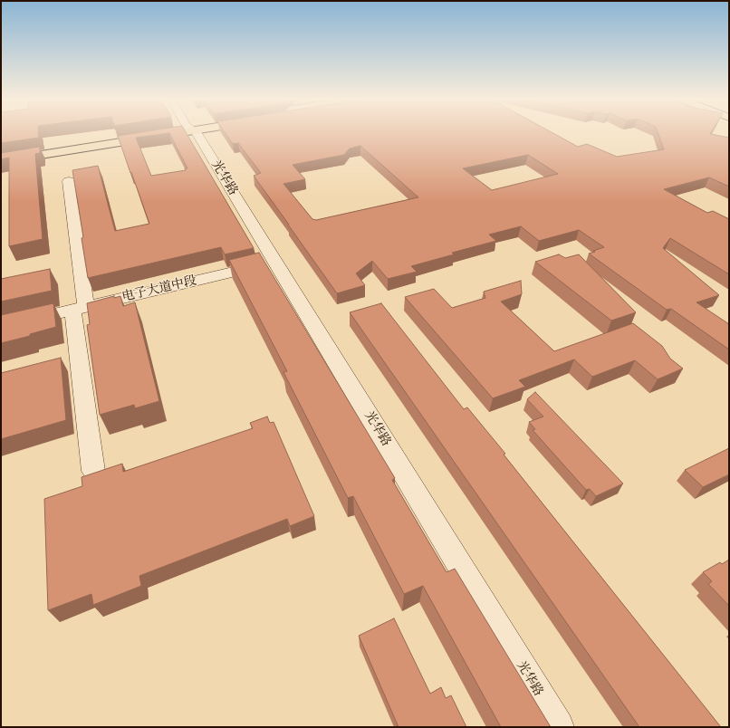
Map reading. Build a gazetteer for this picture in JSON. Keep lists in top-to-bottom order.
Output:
{
  "streets": {
    "street": ["光华路", "电子大道中段"]
  },
  "crossings": [
    ["光华路", "电子大道中段"]
  ]
}
